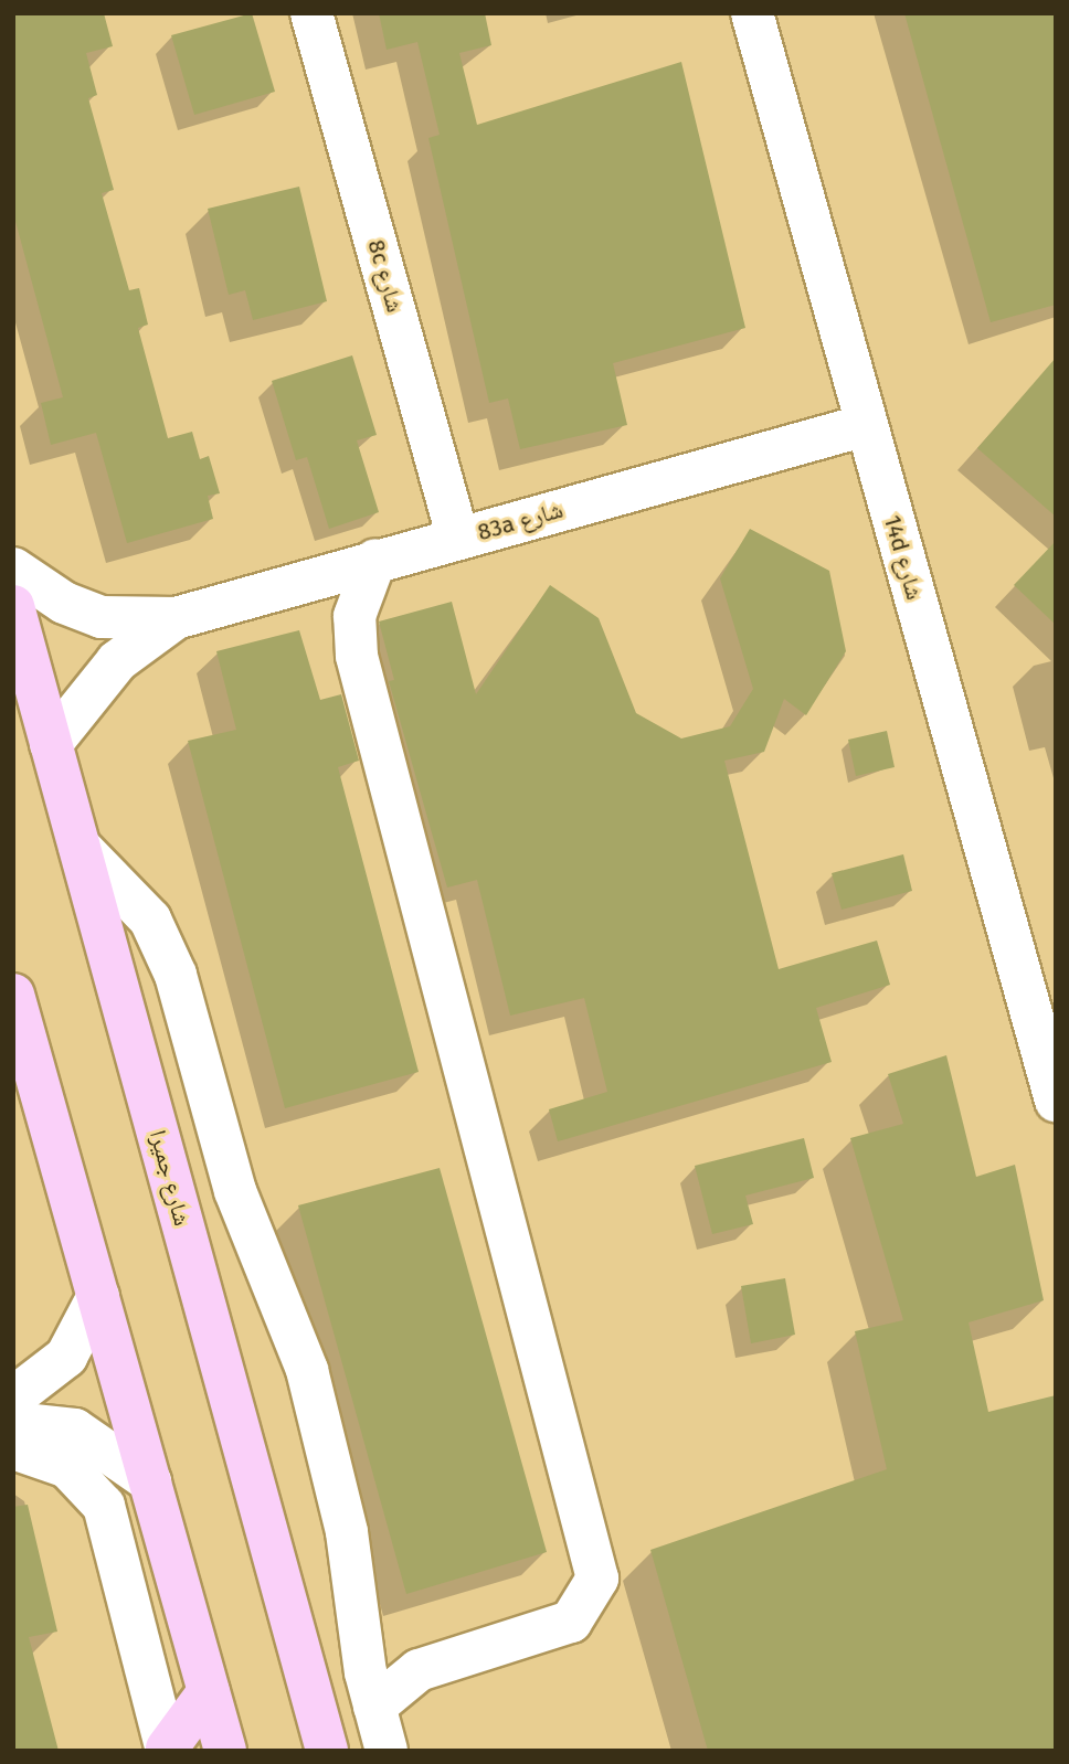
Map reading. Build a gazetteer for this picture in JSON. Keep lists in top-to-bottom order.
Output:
{
  "streets": {
    "main road": ["شارع جميرا"],
    "street": ["8c شارع", "83a شارع", "14d شارع"]
  },
  "crossings": [
    ["8c شارع", "83a شارع"],
    ["83a شارع", "14d شارع"],
    ["83a شارع", "شارع جميرا"]
  ]
}
